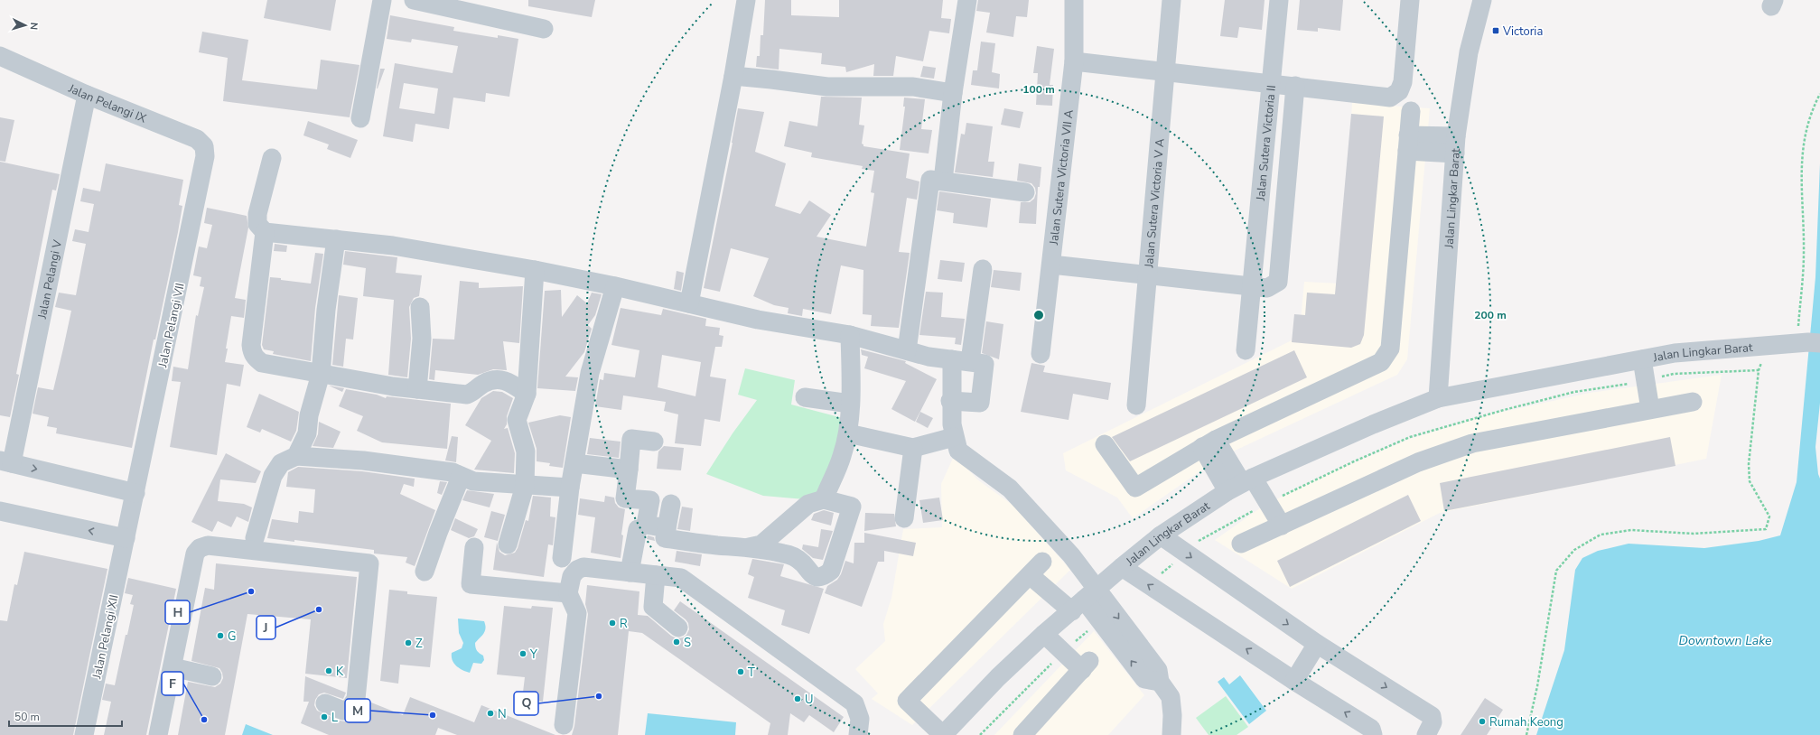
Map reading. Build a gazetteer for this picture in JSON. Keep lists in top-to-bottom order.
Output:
{
  "streets": {
    "street": [
      "Jalan Pelangi IX",
      "Jalan Sutera Victoria II",
      "Jalan Sutera Victoria VII A",
      "Jalan Lingkar Barat",
      "Jalan Sutera Victoria V A",
      "Jalan Pelangi V",
      "Jalan Pelangi VII",
      "Jalan Pelangi XII"
    ]
  },
  "crossings": [
    ["Jalan Pelangi IX", "Jalan Pelangi V"],
    ["Jalan Pelangi IX", "Jalan Pelangi VII"],
    ["Jalan Pelangi VII", "Jalan Pelangi XII"]
  ],
  "water": ["Downtown Lake"],
  "places": {
    "transit": ["Victoria"],
    "other": [
      "H",
      "J",
      "R",
      "G",
      "S",
      "Z",
      "Y",
      "K",
      "T",
      "Q",
      "U",
      "N",
      "M",
      "L",
      "F",
      "Rumah Keong"
    ]
  },
  "scale_bar": "50 m",
  "north": "right",
  "rings": ["100 m", "200 m"]
}
